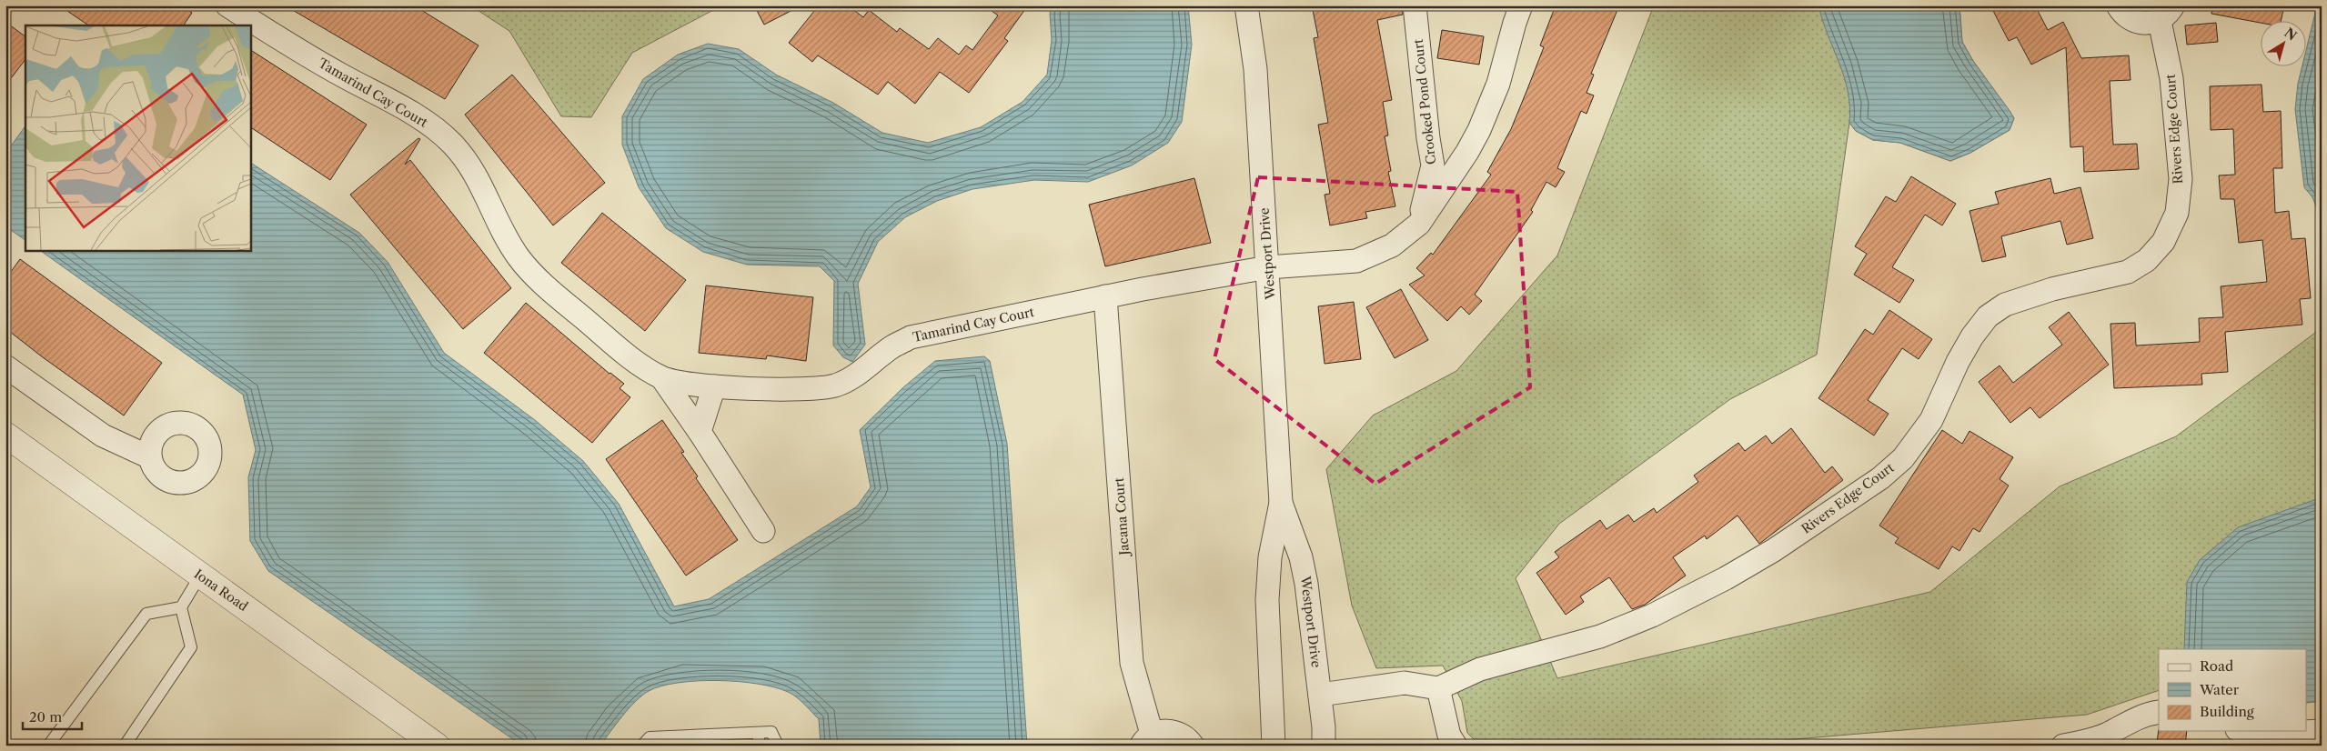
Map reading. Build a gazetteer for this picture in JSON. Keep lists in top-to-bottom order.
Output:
{
  "streets": {
    "street": [
      "Tamarind Cay Court",
      "Crooked Pond Court",
      "Rivers Edge Court",
      "Westport Drive",
      "Jacana Court",
      "Iona Road"
    ]
  },
  "crossings": [
    ["Tamarind Cay Court", "Crooked Pond Court"],
    ["Tamarind Cay Court", "Westport Drive"],
    ["Tamarind Cay Court", "Jacana Court"]
  ],
  "legend": ["Road", "Water", "Building"],
  "scale_bar": "20 m",
  "north": "top right"
}
